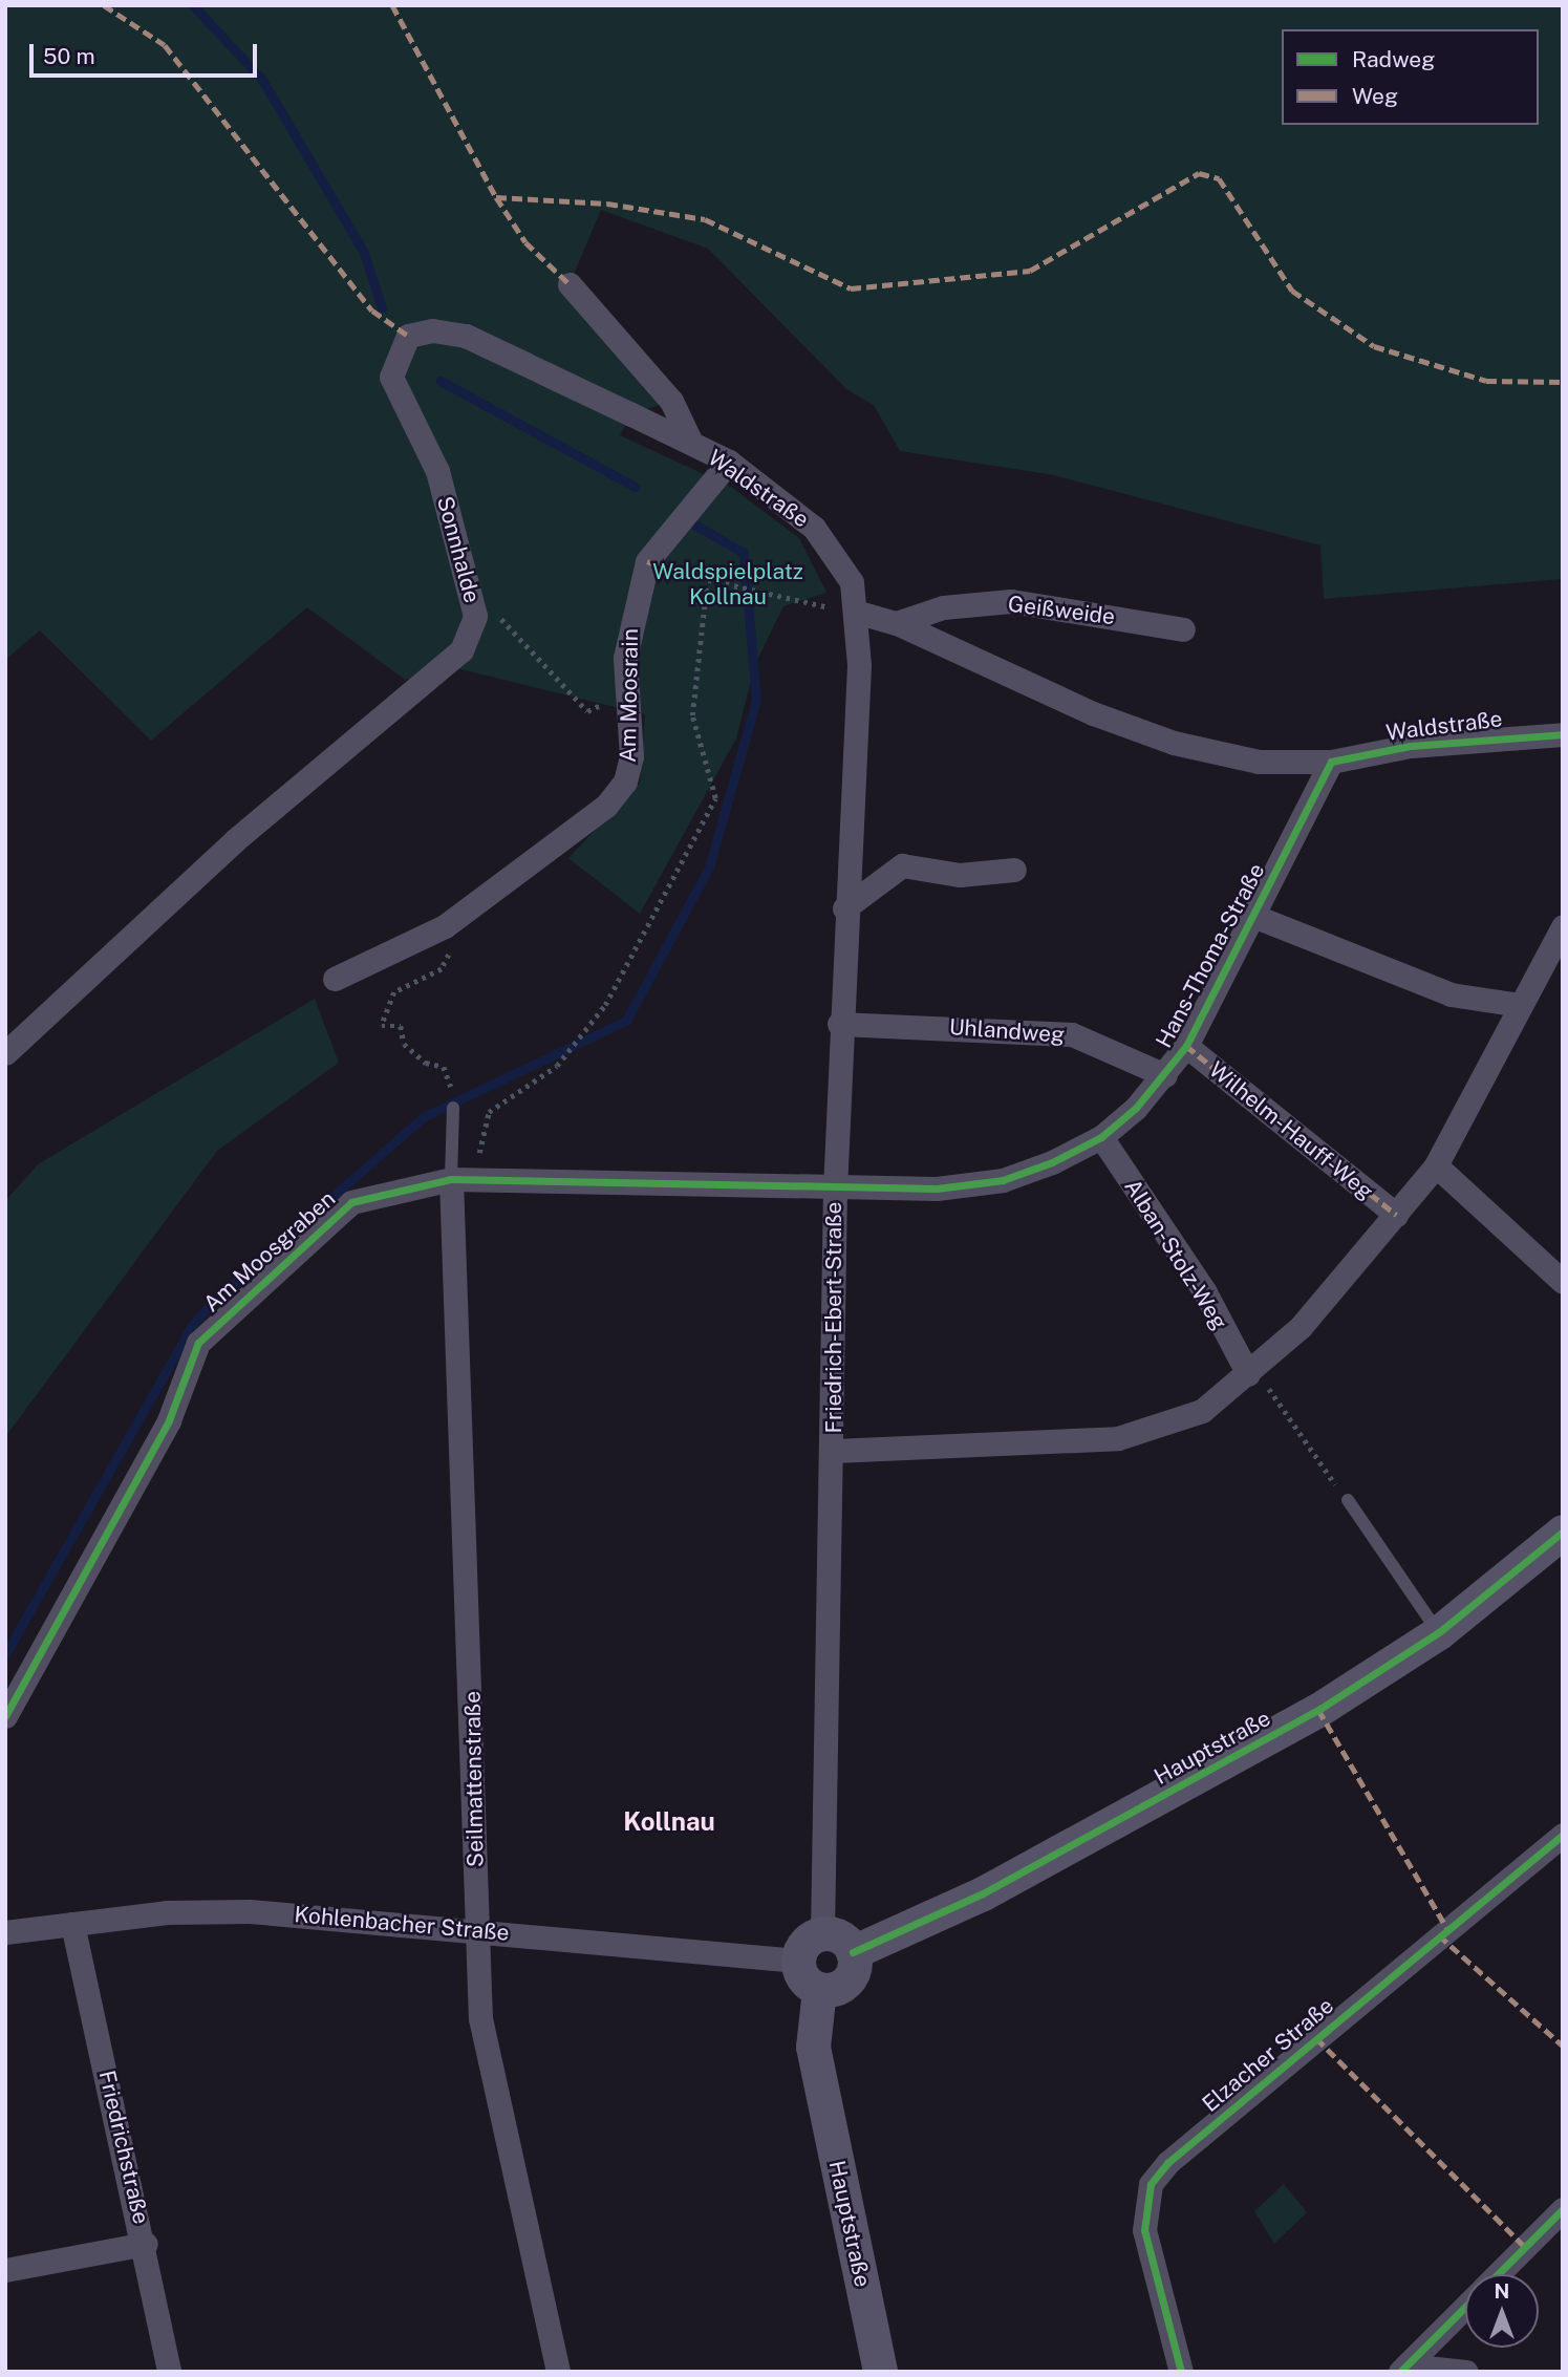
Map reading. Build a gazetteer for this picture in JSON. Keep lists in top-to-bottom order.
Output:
{
  "streets": {
    "street": [
      "Waldstraße",
      "Sonnhalde",
      "Geißweide",
      "Am Moosrain",
      "Hans-Thoma-Straße",
      "Uhlandweg",
      "Wilhelm-Hauff-Weg",
      "Am Moosgraben",
      "Alban-Stolz-Weg",
      "Friedrich-Ebert-Straße",
      "Hauptstraße",
      "Seilmattenstraße",
      "Kohlenbacher Straße",
      "Elzacher Straße",
      "Friedrichstraße"
    ]
  },
  "crossings": [
    ["Waldstraße", "Sonnhalde"],
    ["Waldstraße", "Geißweide"],
    ["Waldstraße", "Am Moosrain"],
    ["Waldstraße", "Hans-Thoma-Straße"],
    ["Waldstraße", "Friedrich-Ebert-Straße"],
    ["Hans-Thoma-Straße", "Uhlandweg"],
    ["Hans-Thoma-Straße", "Wilhelm-Hauff-Weg"],
    ["Hans-Thoma-Straße", "Am Moosgraben"],
    ["Hans-Thoma-Straße", "Alban-Stolz-Weg"],
    ["Hans-Thoma-Straße", "Friedrich-Ebert-Straße"],
    ["Uhlandweg", "Friedrich-Ebert-Straße"],
    ["Am Moosgraben", "Friedrich-Ebert-Straße"],
    ["Am Moosgraben", "Seilmattenstraße"],
    ["Friedrich-Ebert-Straße", "Hauptstraße"],
    ["Friedrich-Ebert-Straße", "Kohlenbacher Straße"],
    ["Hauptstraße", "Kohlenbacher Straße"],
    ["Seilmattenstraße", "Kohlenbacher Straße"],
    ["Kohlenbacher Straße", "Friedrichstraße"]
  ],
  "districts": ["Kollnau"],
  "parks": ["Waldspielplatz Kollnau"],
  "legend": ["Radweg", "Weg"],
  "scale_bar": "50 m",
  "north": "top"
}
